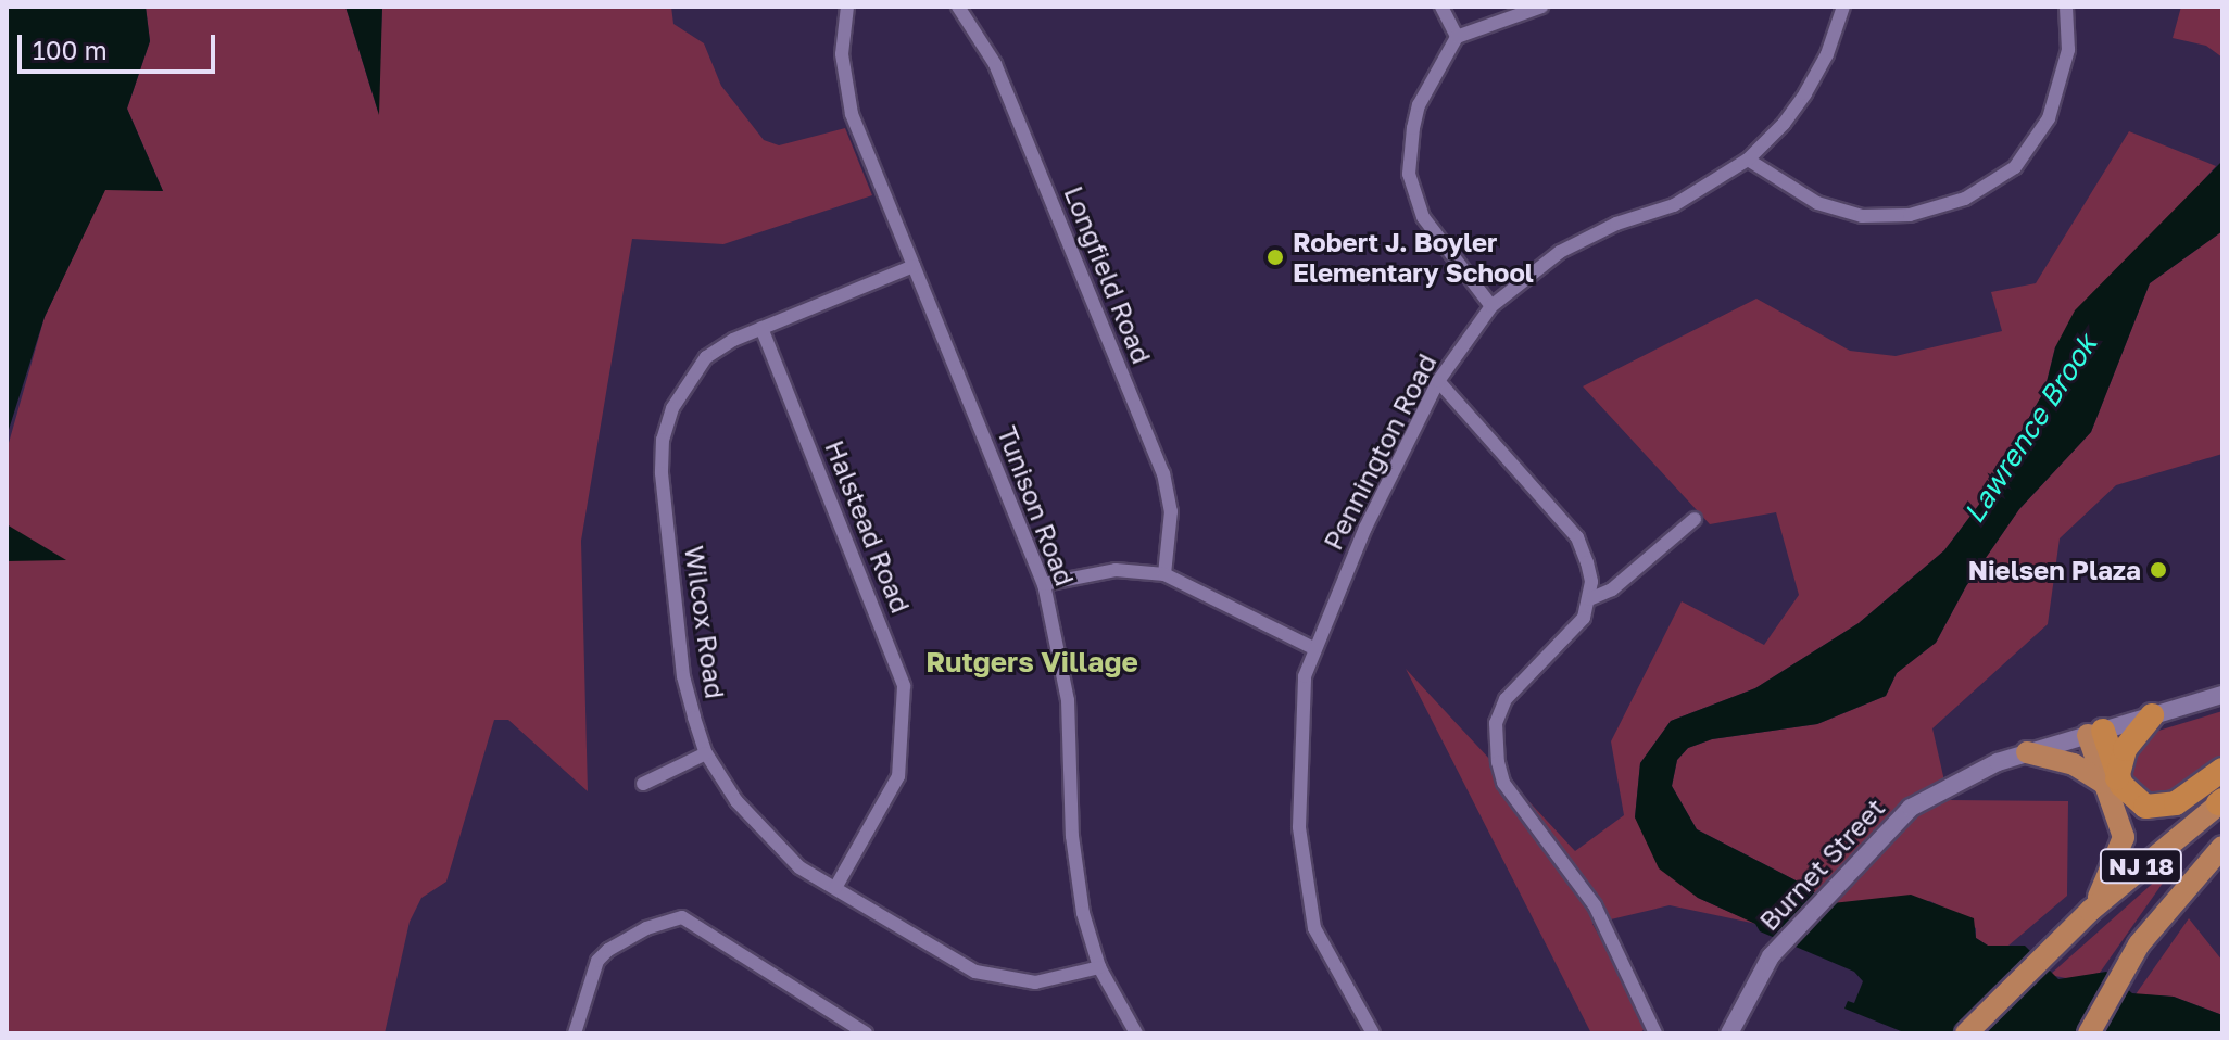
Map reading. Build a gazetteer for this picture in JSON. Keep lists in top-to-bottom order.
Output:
{
  "streets": {
    "highway": ["NJ 18"],
    "street": [
      "Longfield Road",
      "Pennington Road",
      "Tunison Road",
      "Halstead Road",
      "Wilcox Road",
      "Burnet Street"
    ]
  },
  "crossings": [
    ["Tunison Road", "Wilcox Road"],
    ["Halstead Road", "Wilcox Road"]
  ],
  "districts": ["Rutgers Village"],
  "water": ["Lawrence Brook"],
  "places": ["Robert J. Boyler Elementary School", "Nielsen Plaza"],
  "scale_bar": "100 m"
}
